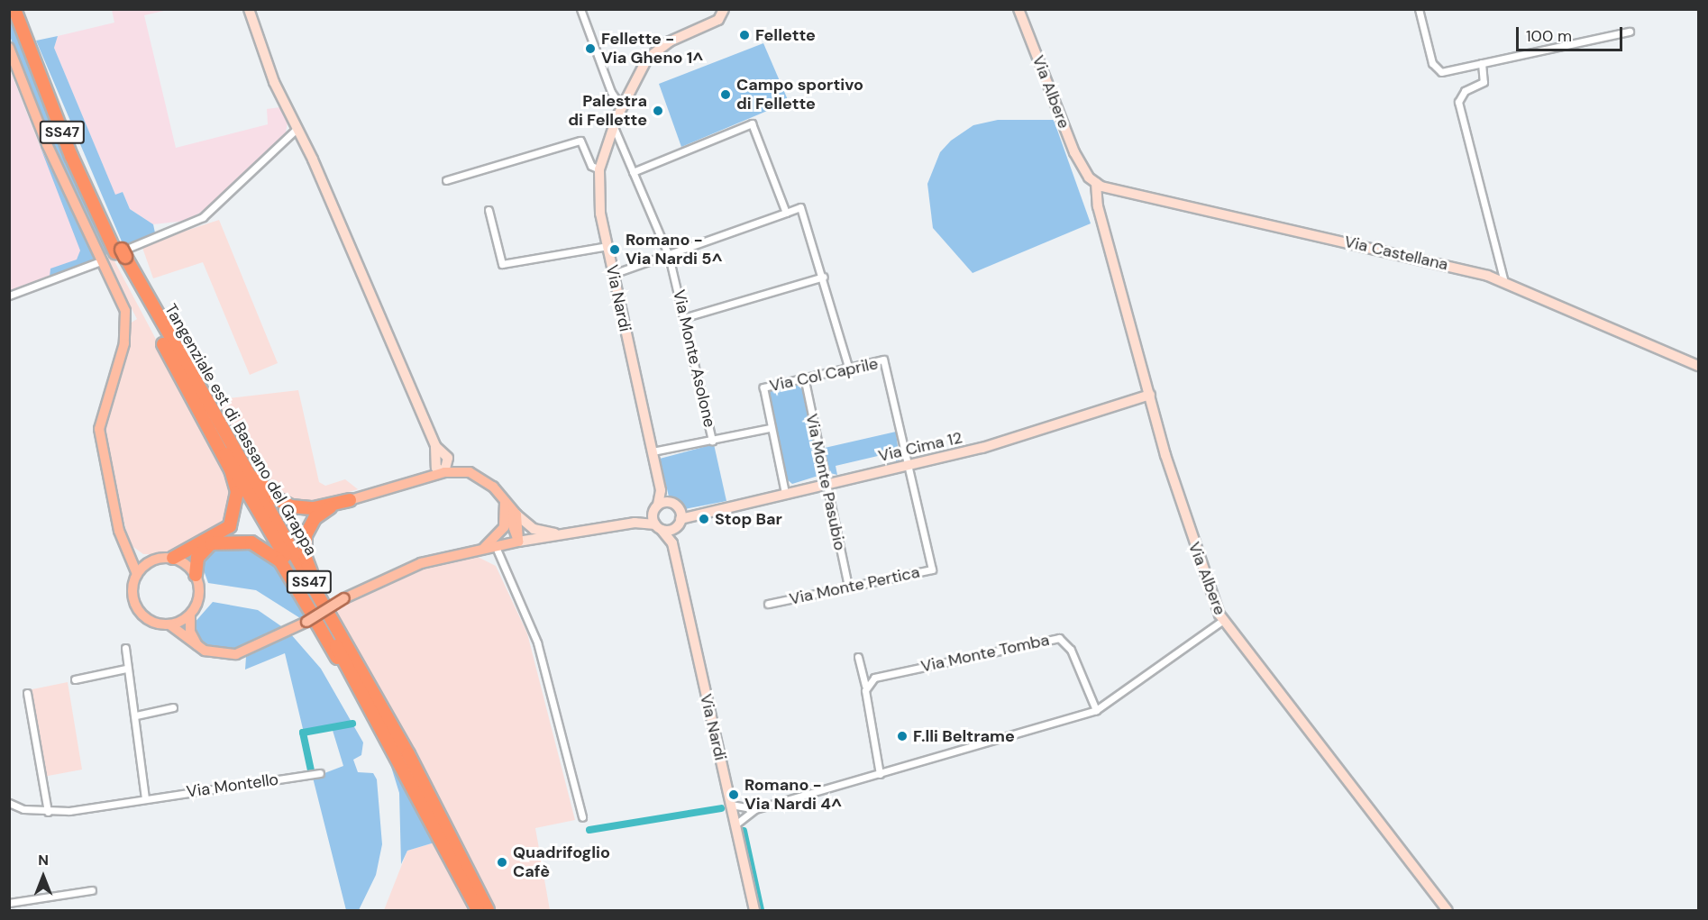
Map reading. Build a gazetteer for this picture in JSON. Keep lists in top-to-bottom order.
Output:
{
  "streets": {
    "highway": ["SS47", "Tangenziale est di Bassano del Grappa"],
    "street": [
      "Via Albere",
      "Via Castellana",
      "Via Nardi",
      "Via Monte Asolone",
      "Via Col Caprile",
      "Via Cima 12",
      "Via Monte Pasubio",
      "Via Monte Pertica",
      "Via Monte Tomba",
      "Via Montello"
    ]
  },
  "crossings": [
    ["Via Albere", "Via Castellana"],
    ["Via Albere", "Via Cima 12"],
    ["SS47", "Tangenziale est di Bassano del Grappa"],
    ["Via Nardi", "Via Monte Asolone"],
    ["Via Col Caprile", "Via Cima 12"],
    ["Via Col Caprile", "Via Monte Pasubio"],
    ["Via Col Caprile", "Via Monte Pertica"],
    ["Via Cima 12", "Via Monte Pasubio"],
    ["Via Cima 12", "Via Monte Pertica"],
    ["Via Monte Pasubio", "Via Monte Pertica"]
  ],
  "places": [
    "Fellette",
    "Fellette - Via Gheno 1^",
    "Campo sportivo di Fellette",
    "Palestra di Fellette",
    "Romano - Via Nardi 5^",
    "Stop Bar",
    "F.lli Beltrame",
    "Romano - Via Nardi 4^",
    "Quadrifoglio Cafè"
  ],
  "scale_bar": "100 m",
  "north": "top"
}
